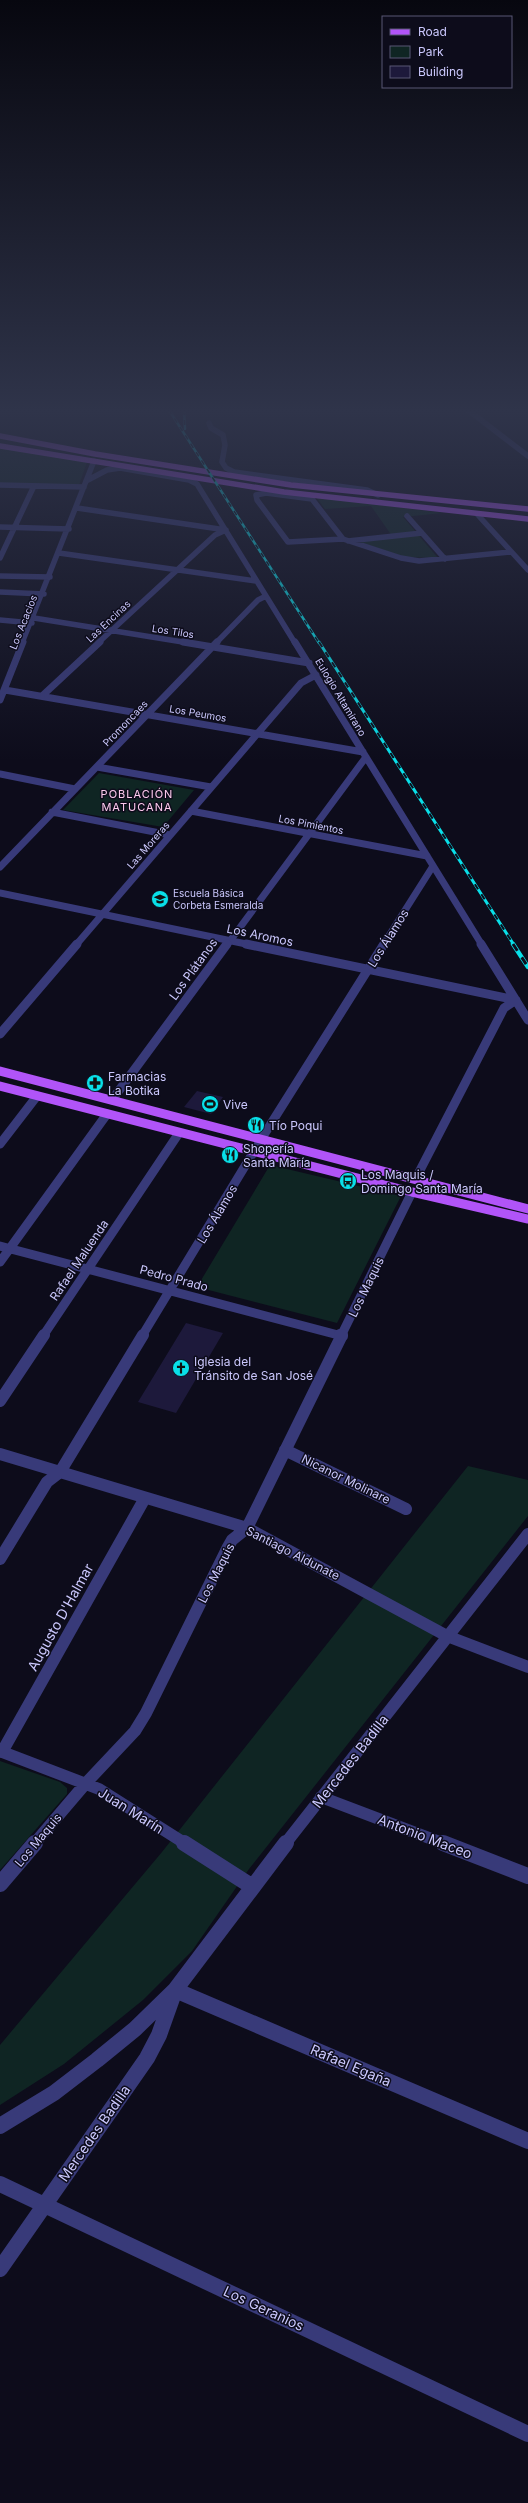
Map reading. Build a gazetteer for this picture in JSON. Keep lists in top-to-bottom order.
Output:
{
  "streets": {
    "street": [
      "Las Encinas",
      "Los Acacios",
      "Los Tilos",
      "Eulogio Altamirano",
      "Los Peumos",
      "Promoncaes",
      "Los Pimientos",
      "Las Moreras",
      "Los Aromos",
      "Los Álamos",
      "Los Plátanos",
      "Rafael Maluenda",
      "Pedro Prado",
      "Los Maquis",
      "Nicanor Molinare",
      "Santiago Aldunate",
      "Augusto D'Halmar",
      "Mercedes Badilla",
      "Juan Marín",
      "Antonio Maceo",
      "Rafael Egaña",
      "Los Geranios"
    ]
  },
  "crossings": [
    ["Las Encinas", "Los Tilos"],
    ["Las Encinas", "Eulogio Altamirano"],
    ["Las Encinas", "Los Peumos"],
    ["Los Acacios", "Los Tilos"],
    ["Los Acacios", "Los Peumos"],
    ["Los Tilos", "Eulogio Altamirano"],
    ["Los Tilos", "Promoncaes"],
    ["Eulogio Altamirano", "Los Peumos"],
    ["Eulogio Altamirano", "Promoncaes"],
    ["Eulogio Altamirano", "Los Pimientos"],
    ["Eulogio Altamirano", "Las Moreras"],
    ["Eulogio Altamirano", "Los Aromos"],
    ["Eulogio Altamirano", "Los Álamos"],
    ["Eulogio Altamirano", "Los Plátanos"],
    ["Los Peumos", "Promoncaes"],
    ["Los Peumos", "Las Moreras"],
    ["Los Peumos", "Los Plátanos"],
    ["Los Pimientos", "Las Moreras"],
    ["Los Pimientos", "Los Plátanos"],
    ["Las Moreras", "Los Aromos"],
    ["Los Aromos", "Los Álamos"],
    ["Los Aromos", "Los Plátanos"],
    ["Los Álamos", "Pedro Prado"],
    ["Los Álamos", "Santiago Aldunate"],
    ["Rafael Maluenda", "Pedro Prado"],
    ["Pedro Prado", "Los Maquis"],
    ["Los Maquis", "Nicanor Molinare"],
    ["Los Maquis", "Santiago Aldunate"],
    ["Los Maquis", "Juan Marín"],
    ["Santiago Aldunate", "Augusto D'Halmar"],
    ["Santiago Aldunate", "Mercedes Badilla"],
    ["Augusto D'Halmar", "Juan Marín"],
    ["Mercedes Badilla", "Juan Marín"],
    ["Mercedes Badilla", "Antonio Maceo"],
    ["Mercedes Badilla", "Rafael Egaña"],
    ["Mercedes Badilla", "Los Geranios"]
  ],
  "districts": ["POBLACIÓN MATUCANA"],
  "places": {
    "school or university": ["Escuela Básica Corbeta Esmeralda"],
    "pharmacy": ["Farmacias La Botika"],
    "sports": ["Vive"],
    "restaurant": ["Tío Poqui", "Shopería Santa María"],
    "bus stop": ["Los Maquis / Domingo Santa María"],
    "church": ["Iglesia del Tránsito de San José"]
  },
  "legend": ["Road", "Park", "Building"]
}
